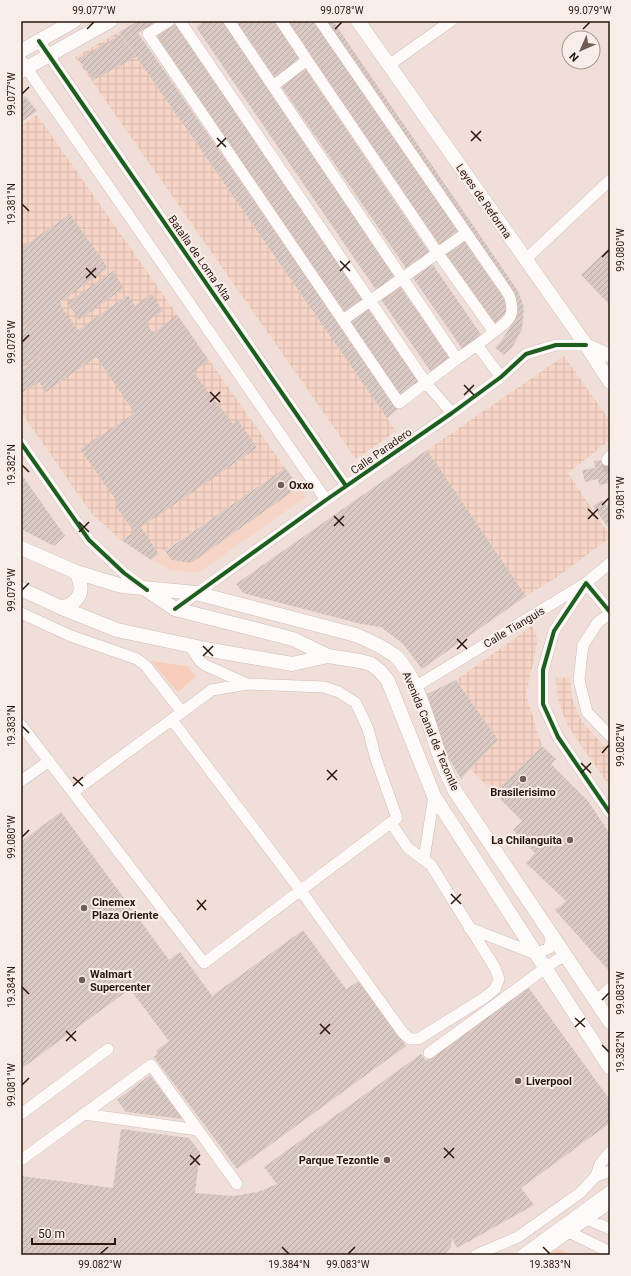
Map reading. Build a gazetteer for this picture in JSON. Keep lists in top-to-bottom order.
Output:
{
  "streets": {
    "main road": ["Leyes de Reforma", "Avenida Canal de Tezontle"],
    "street": ["Batalla de Loma Alta", "Calle Paradero", "Calle Tianguis"]
  },
  "crossings": [
    ["Leyes de Reforma", "Calle Paradero"],
    ["Batalla de Loma Alta", "Calle Paradero"],
    ["Calle Paradero", "Avenida Canal de Tezontle"],
    ["Calle Tianguis", "Avenida Canal de Tezontle"]
  ],
  "places": [
    "Oxxo",
    "Brasilerisimo",
    "La Chilanguita",
    "Cinemex Plaza Oriente",
    "Walmart Supercenter",
    "Liverpool",
    "Parque Tezontle"
  ],
  "scale_bar": "50 m",
  "north": "bottom left",
  "coordinates": [
    "99.077°W",
    "99.078°W",
    "99.079°W",
    "19.381°N",
    "99.080°W",
    "19.382°N",
    "99.081°W",
    "19.383°N",
    "99.082°W",
    "19.384°N",
    "99.083°W"
  ]
}
